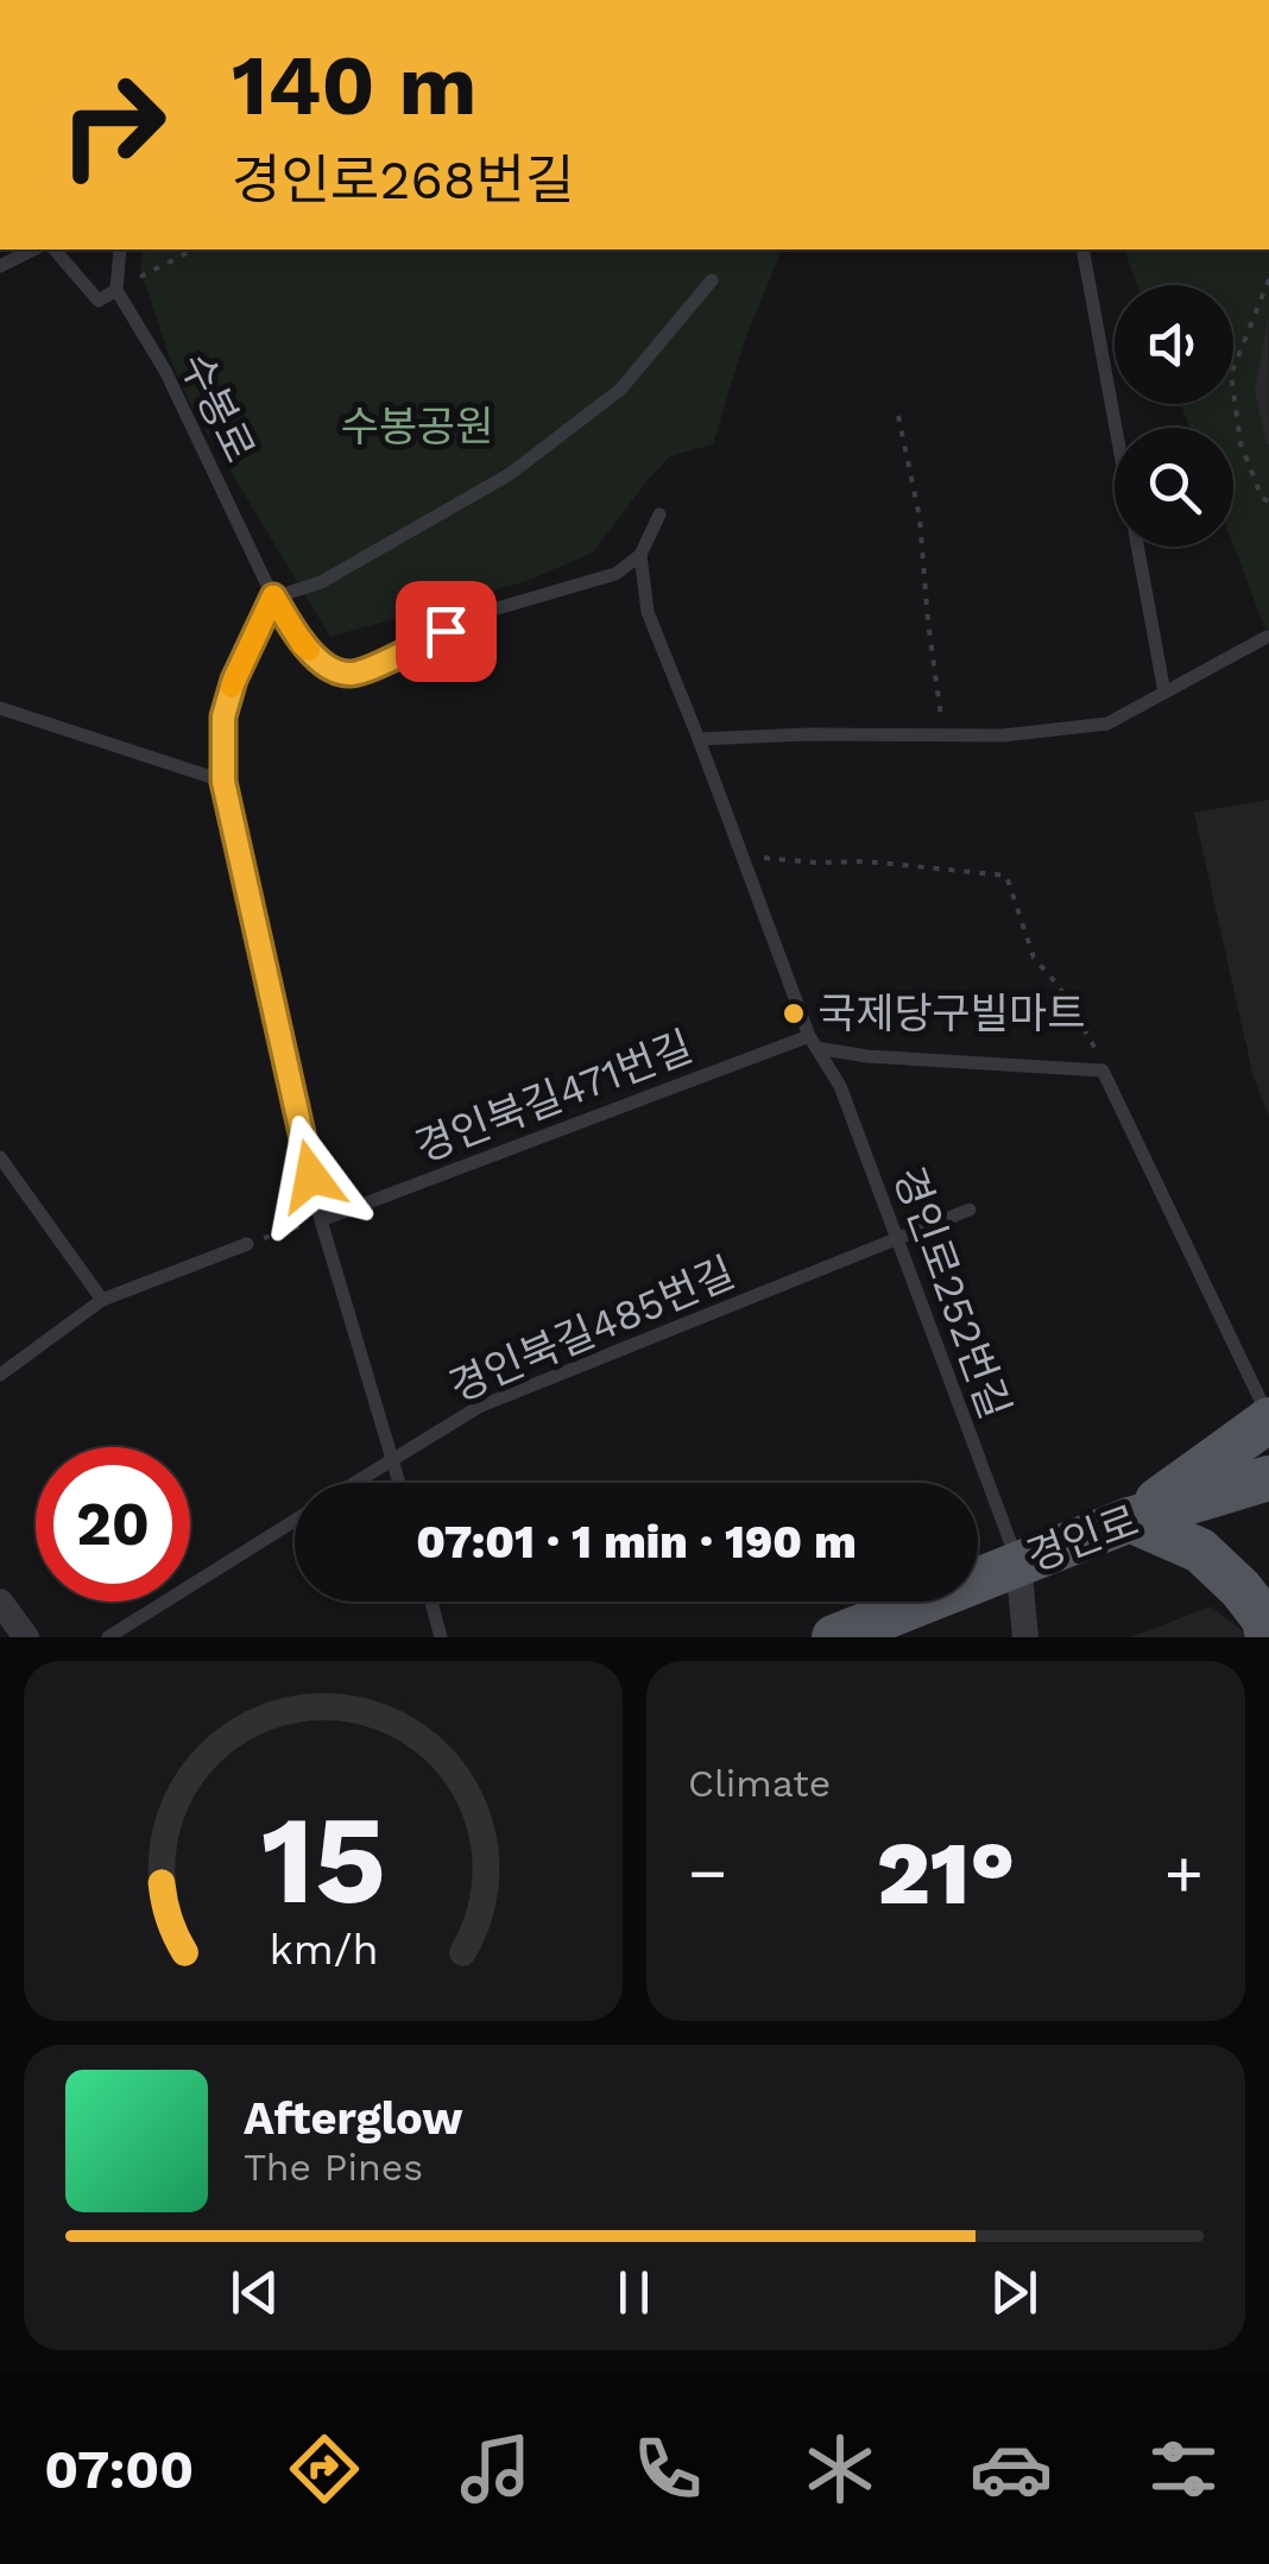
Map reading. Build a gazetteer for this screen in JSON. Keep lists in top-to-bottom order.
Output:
{
  "streets": {
    "main road": ["경인로"],
    "lane": [
      "수봉로",
      "경인북길471번길",
      "경인로252번길",
      "경인북길485번길"
    ]
  },
  "crossings": [
    ["수봉로", "경인로252번길"],
    ["경인북길471번길", "경인로252번길"],
    ["경인로252번길", "경인북길485번길"],
    ["경인로252번길", "경인로"]
  ],
  "parks": ["수봉공원"],
  "places": ["국제당구빌마트"],
  "page": {
    "turn": ["140 m", "경인로268번길"],
    "limit": "20",
    "trip": "07:01 · 1 min · 190 m",
    "tile": "Climate",
    "heat": ["−", "21°", "+"],
    "song": ["Afterglow", "The Pines"],
    "tabs": "07:00",
    "gauge": ["15", "km/h"]
  }
}
